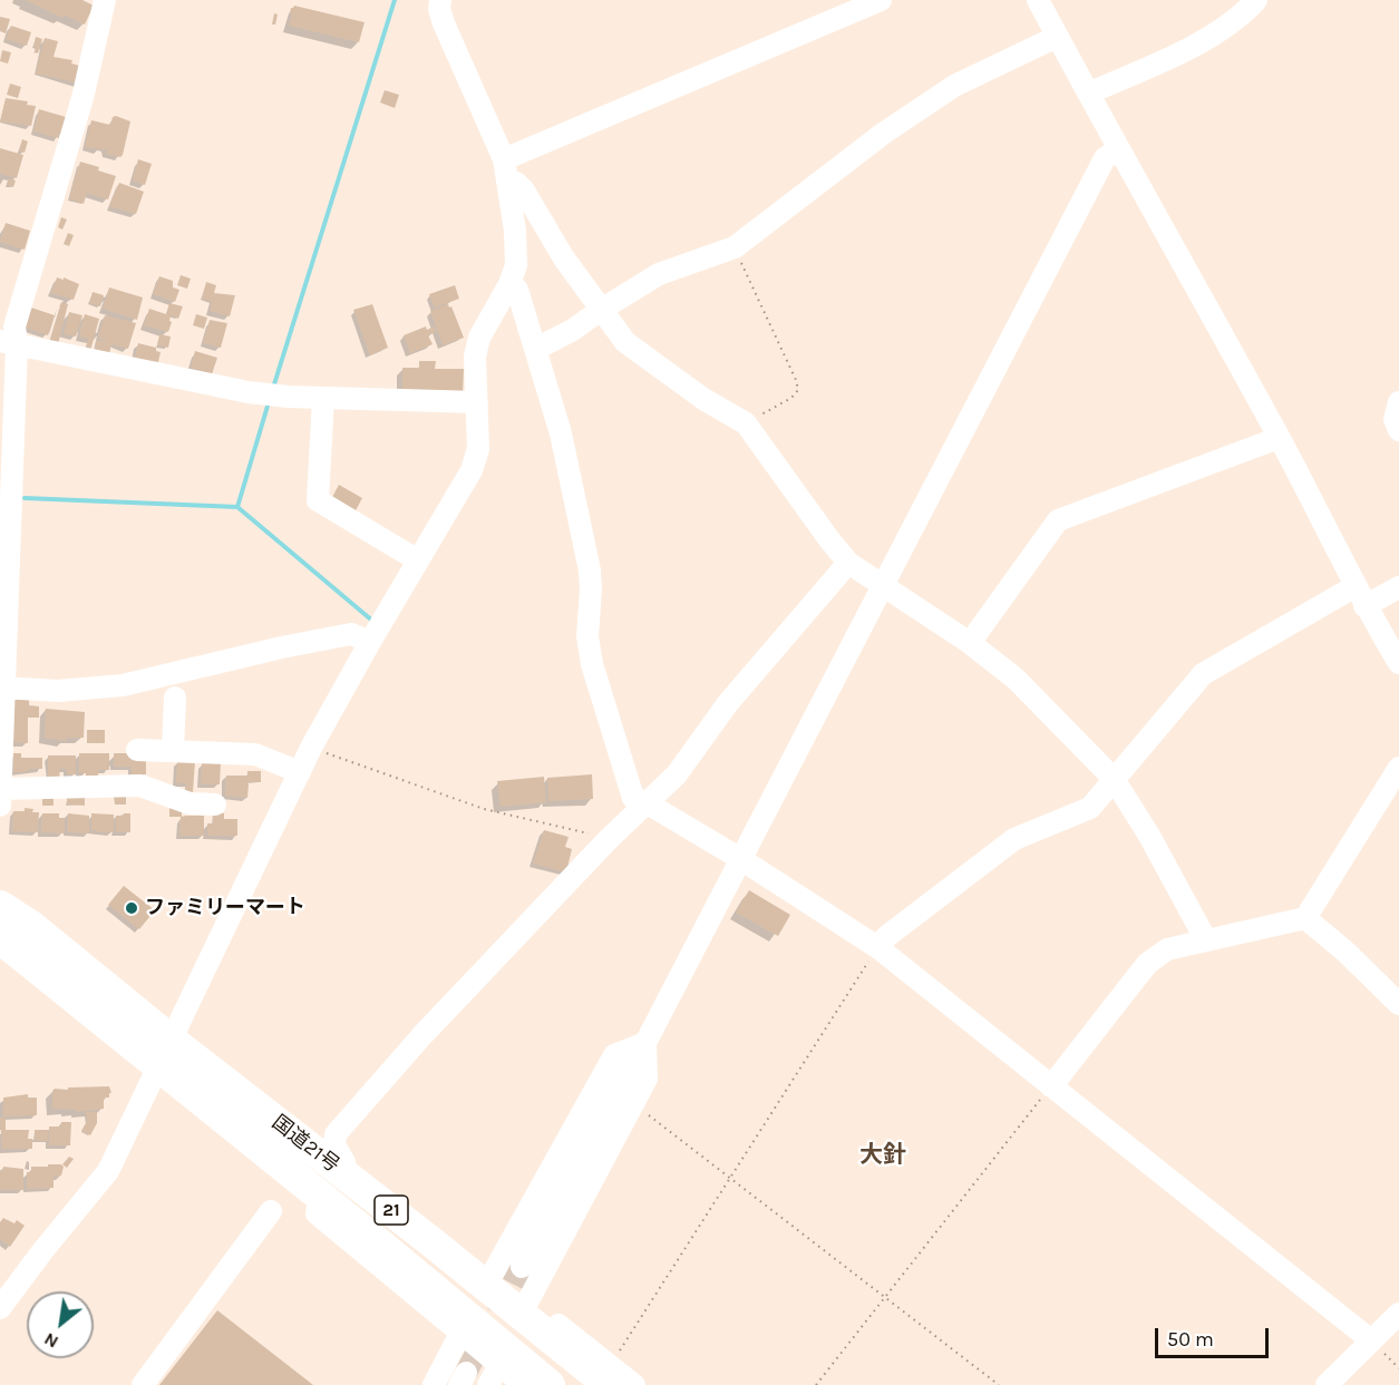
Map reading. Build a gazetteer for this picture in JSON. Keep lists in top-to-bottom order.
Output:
{
  "streets": {
    "highway": ["国道21号", "21"]
  },
  "districts": ["大針"],
  "places": ["ファミリーマート"],
  "scale_bar": "50 m",
  "north": "bottom left"
}
